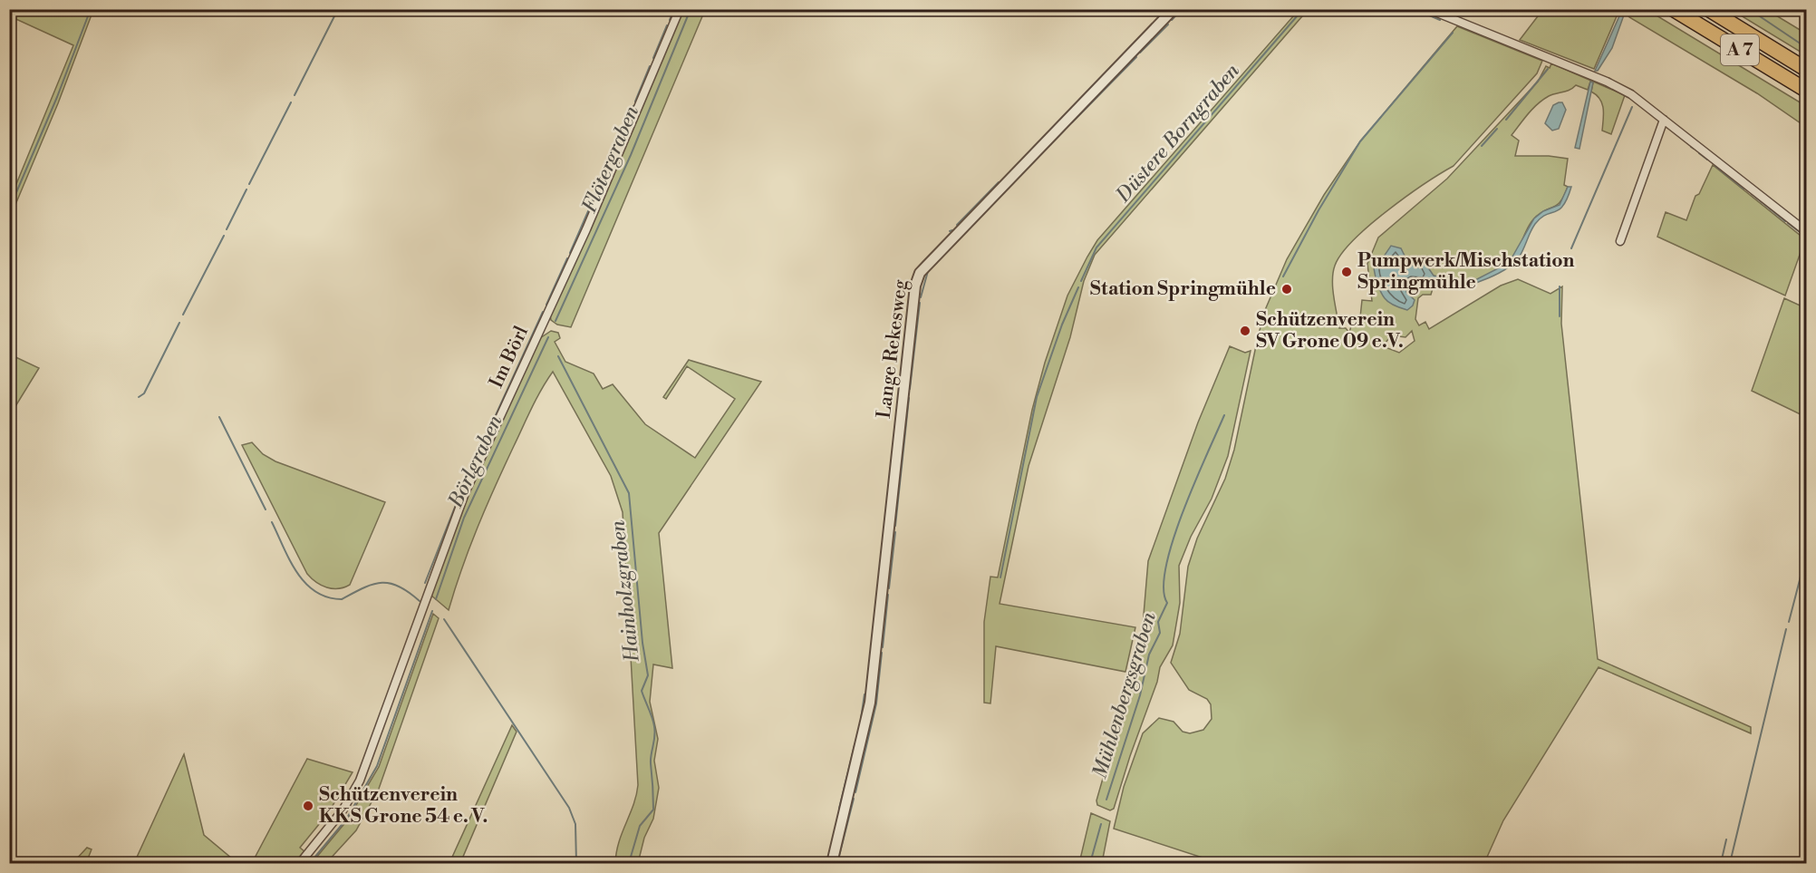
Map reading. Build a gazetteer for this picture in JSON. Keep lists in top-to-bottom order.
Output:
{
  "streets": {
    "highway": ["A 7"],
    "street": ["Lange Rekesweg", "Im Börl"]
  },
  "water": [
    "Düstere Borngraben",
    "Flötergraben",
    "Börlgraben",
    "Hainholzgraben",
    "Mühlenbergsgraben"
  ],
  "places": [
    "Pumpwerk/Mischstation Springmühle",
    "Station Springmühle",
    "Schützenverein SV Grone 09 e.V.",
    "Schützenverein KKS Grone 54 e. V."
  ]
}
